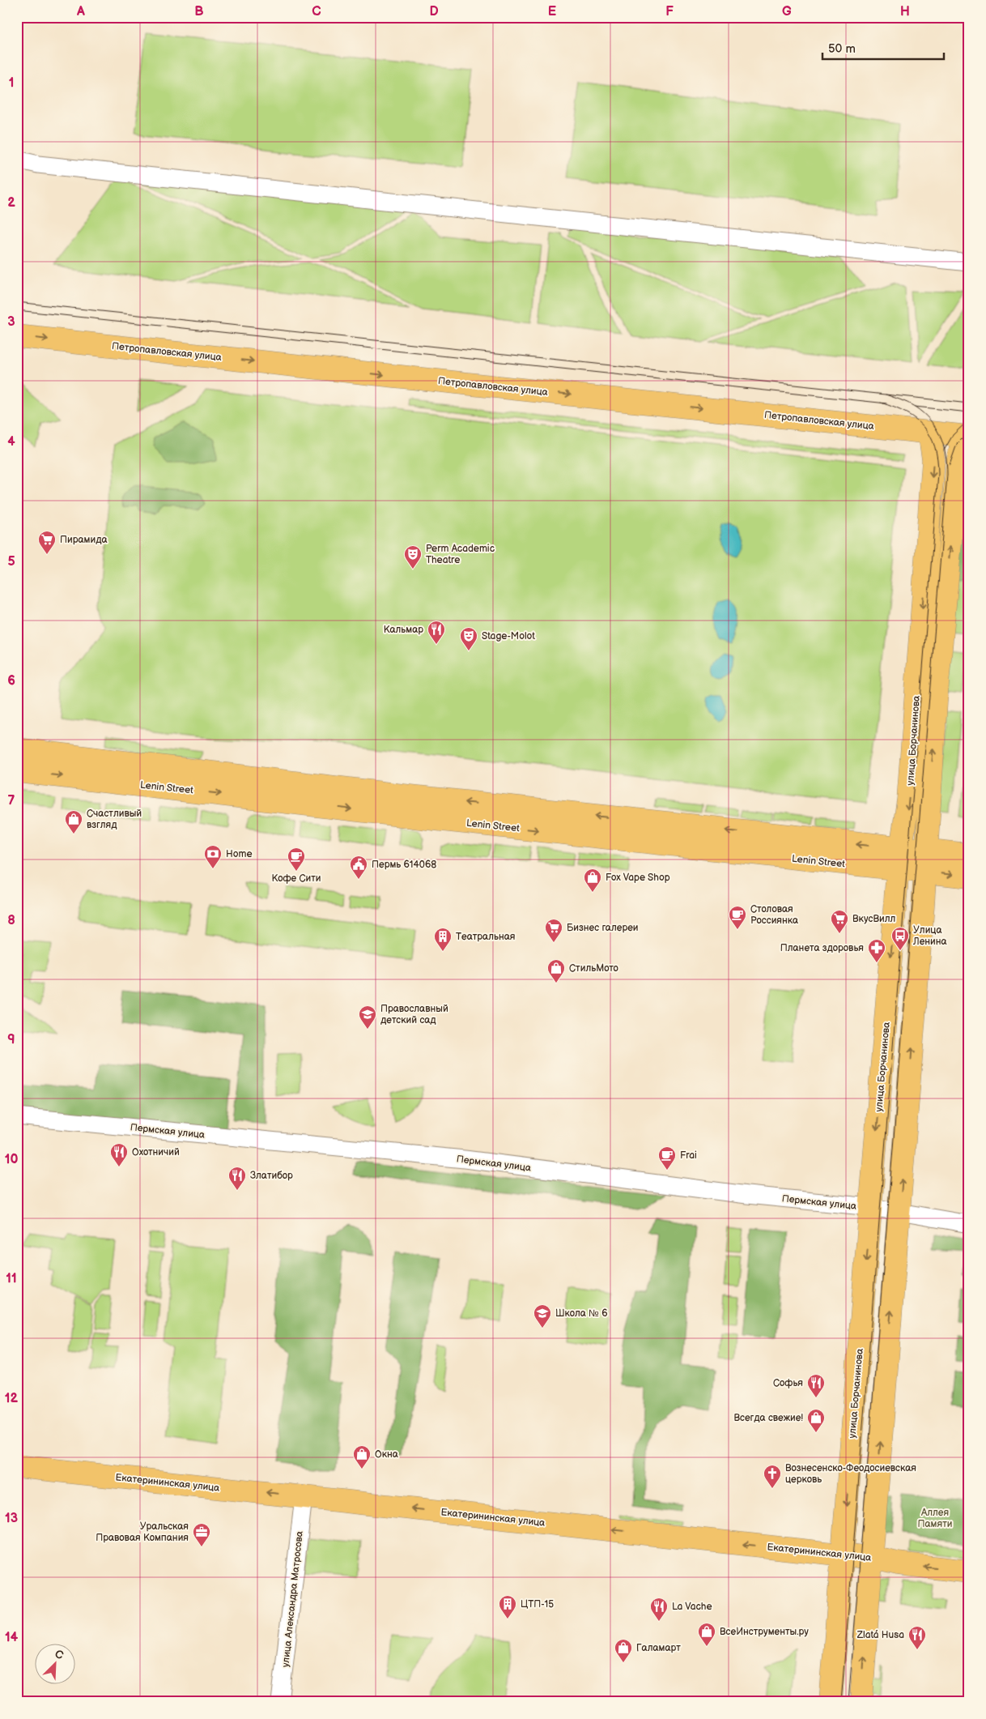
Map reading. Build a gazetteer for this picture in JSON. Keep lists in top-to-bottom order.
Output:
{
  "streets": {
    "main road": [
      "Петропавловская улица",
      "улица Борчанинова",
      "Lenin Street",
      "Екатерининская улица"
    ],
    "street": ["Пермская улица", "улица Александра Матросова"]
  },
  "crossings": [
    ["Петропавловская улица", "улица Борчанинова"],
    ["улица Борчанинова", "Lenin Street"],
    ["улица Борчанинова", "Пермская улица"],
    ["улица Борчанинова", "Екатерининская улица"],
    ["Екатерининская улица", "улица Александра Матросова"]
  ],
  "one_way": ["Петропавловская улица", "Екатерининская улица"],
  "parks": ["Аллея Памяти"],
  "places": {
    "supermarket": ["Пирамида", "ВкусВилл", "Бизнес галереи"],
    "theatre": ["Perm Academic Theatre", "Stage-Molot"],
    "restaurant": [
      "Кальмар",
      "Охотничий",
      "Златибор",
      "Софья",
      "La Vache",
      "Zlatá Husa"
    ],
    "shop": [
      "Счастливый взгляд",
      "Fox Vape Shop",
      "СтильМото",
      "Всегда свежие!",
      "Окна",
      "ВсеИнструменты.ру",
      "Галамарт"
    ],
    "bank": ["Home"],
    "cafe": ["Кофе Сити", "Столовая Россиянка", "Frai"],
    "public building": ["Пермь 614068"],
    "bus stop": ["Улица Ленина"],
    "building": ["Театральная", "ЦТП-15"],
    "pharmacy": ["Планета здоровья"],
    "school or university": ["Православный детский сад", "Школа № 6"],
    "church": ["Вознесенско-Феодосиевская церковь"],
    "office": ["Уральская Правовая Компания"]
  },
  "scale_bar": "50 m",
  "north": "top right",
  "grid": {
    "columns": [
      "A",
      "B",
      "C",
      "D",
      "E",
      "F",
      "G",
      "H"
    ],
    "rows": [
      "1",
      "2",
      "3",
      "4",
      "5",
      "6",
      "7",
      "8",
      "9",
      "10",
      "11",
      "12",
      "13",
      "14"
    ]
  }
}
